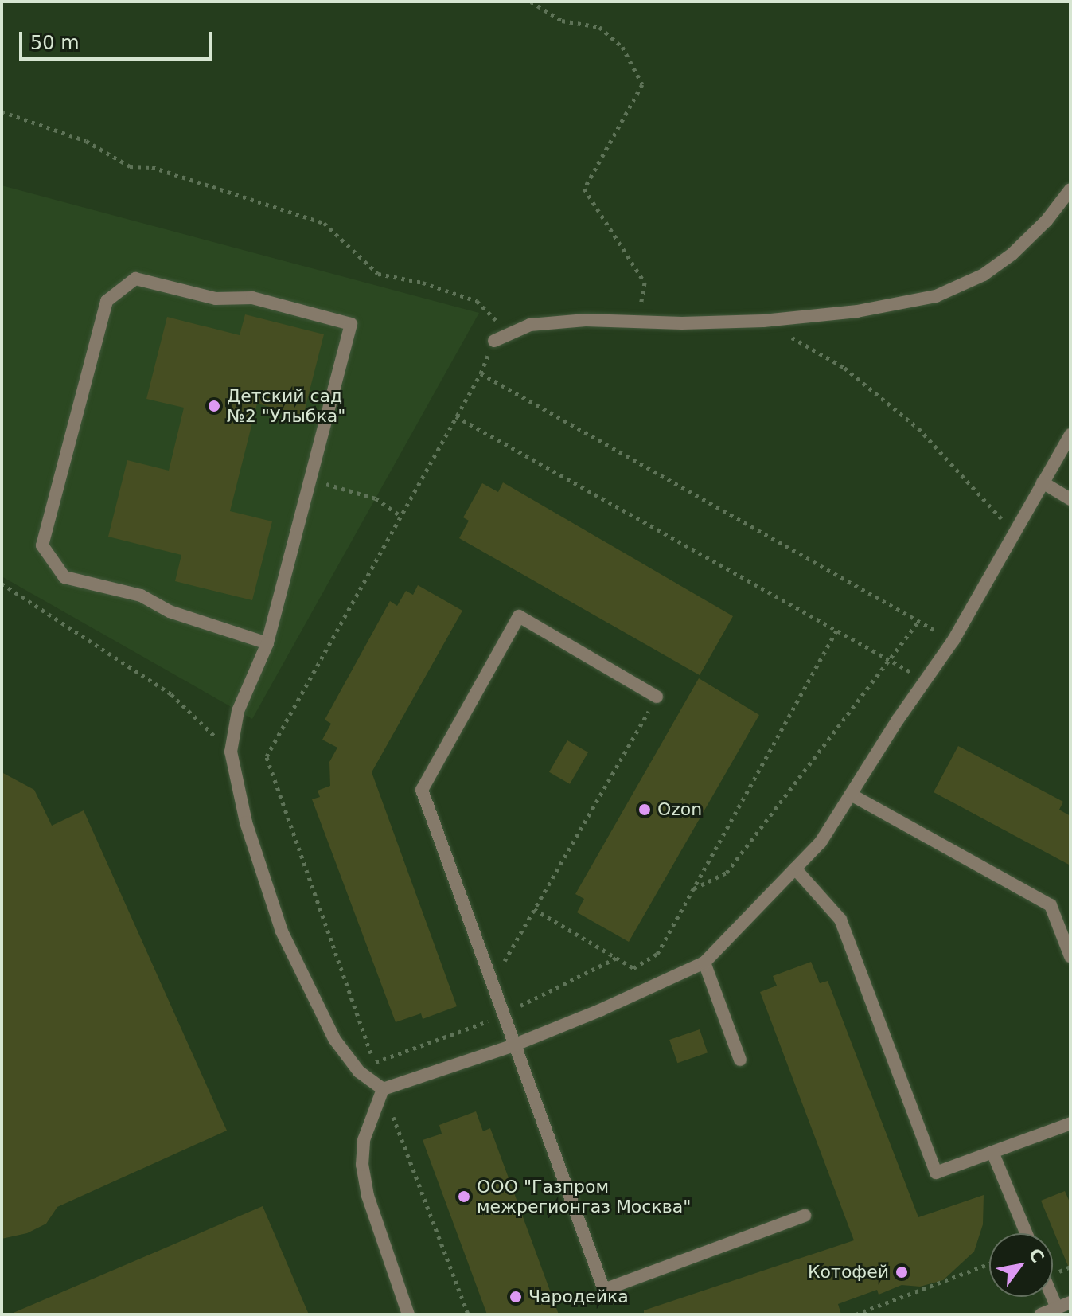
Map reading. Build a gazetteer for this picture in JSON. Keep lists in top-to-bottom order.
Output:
{
  "places": [
    "Детский сад №2 \"Улыбка\"",
    "Ozon",
    "ООО \"Газпром межрегионгаз Москва\"",
    "Котофей",
    "Чародейка"
  ],
  "scale_bar": "50 m",
  "north": "top right"
}
